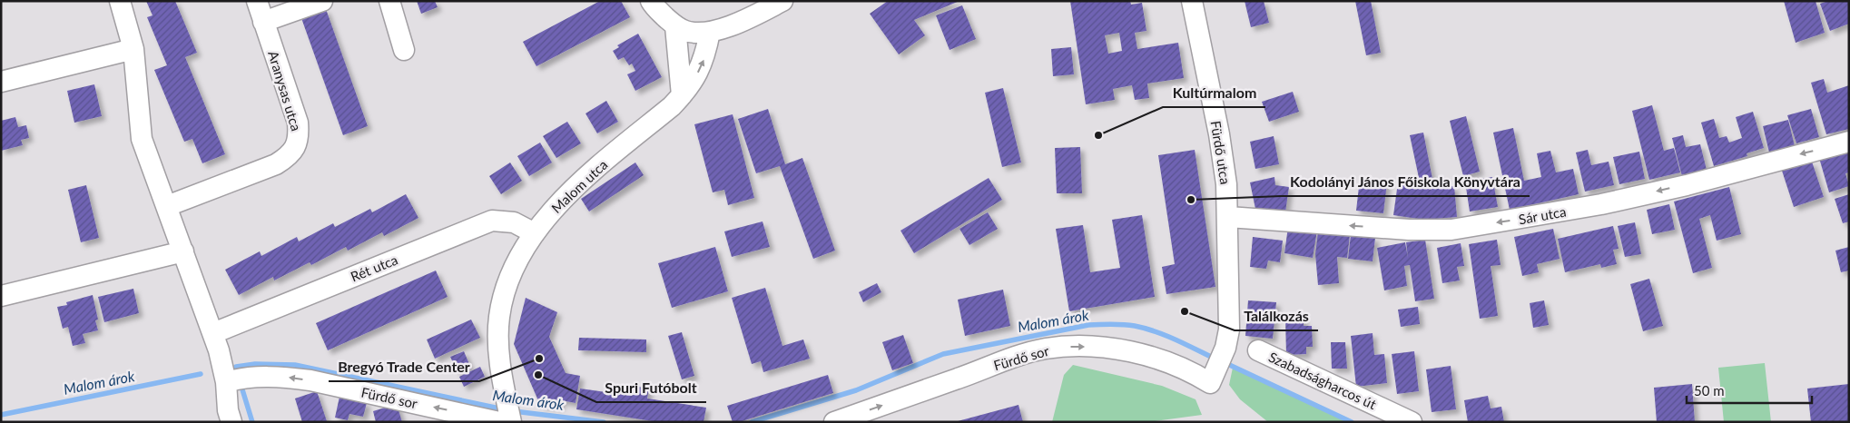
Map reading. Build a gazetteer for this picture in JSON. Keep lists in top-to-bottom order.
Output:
{
  "streets": {
    "street": [
      "Aranysas utca",
      "Fürdő utca",
      "Malom utca",
      "Sár utca",
      "Rét utca",
      "Fürdő sor",
      "Szabadságharcos út"
    ]
  },
  "crossings": [
    ["Fürdő utca", "Sár utca"],
    ["Fürdő utca", "Fürdő sor"],
    ["Malom utca", "Rét utca"]
  ],
  "one_way": ["Sár utca"],
  "water": ["Malom árok"],
  "places": [
    "Kultúrmalom",
    "Kodolányi János Főiskola Könyvtára",
    "Találkozás",
    "Bregyó Trade Center",
    "Spuri Futóbolt"
  ],
  "scale_bar": "50 m"
}
